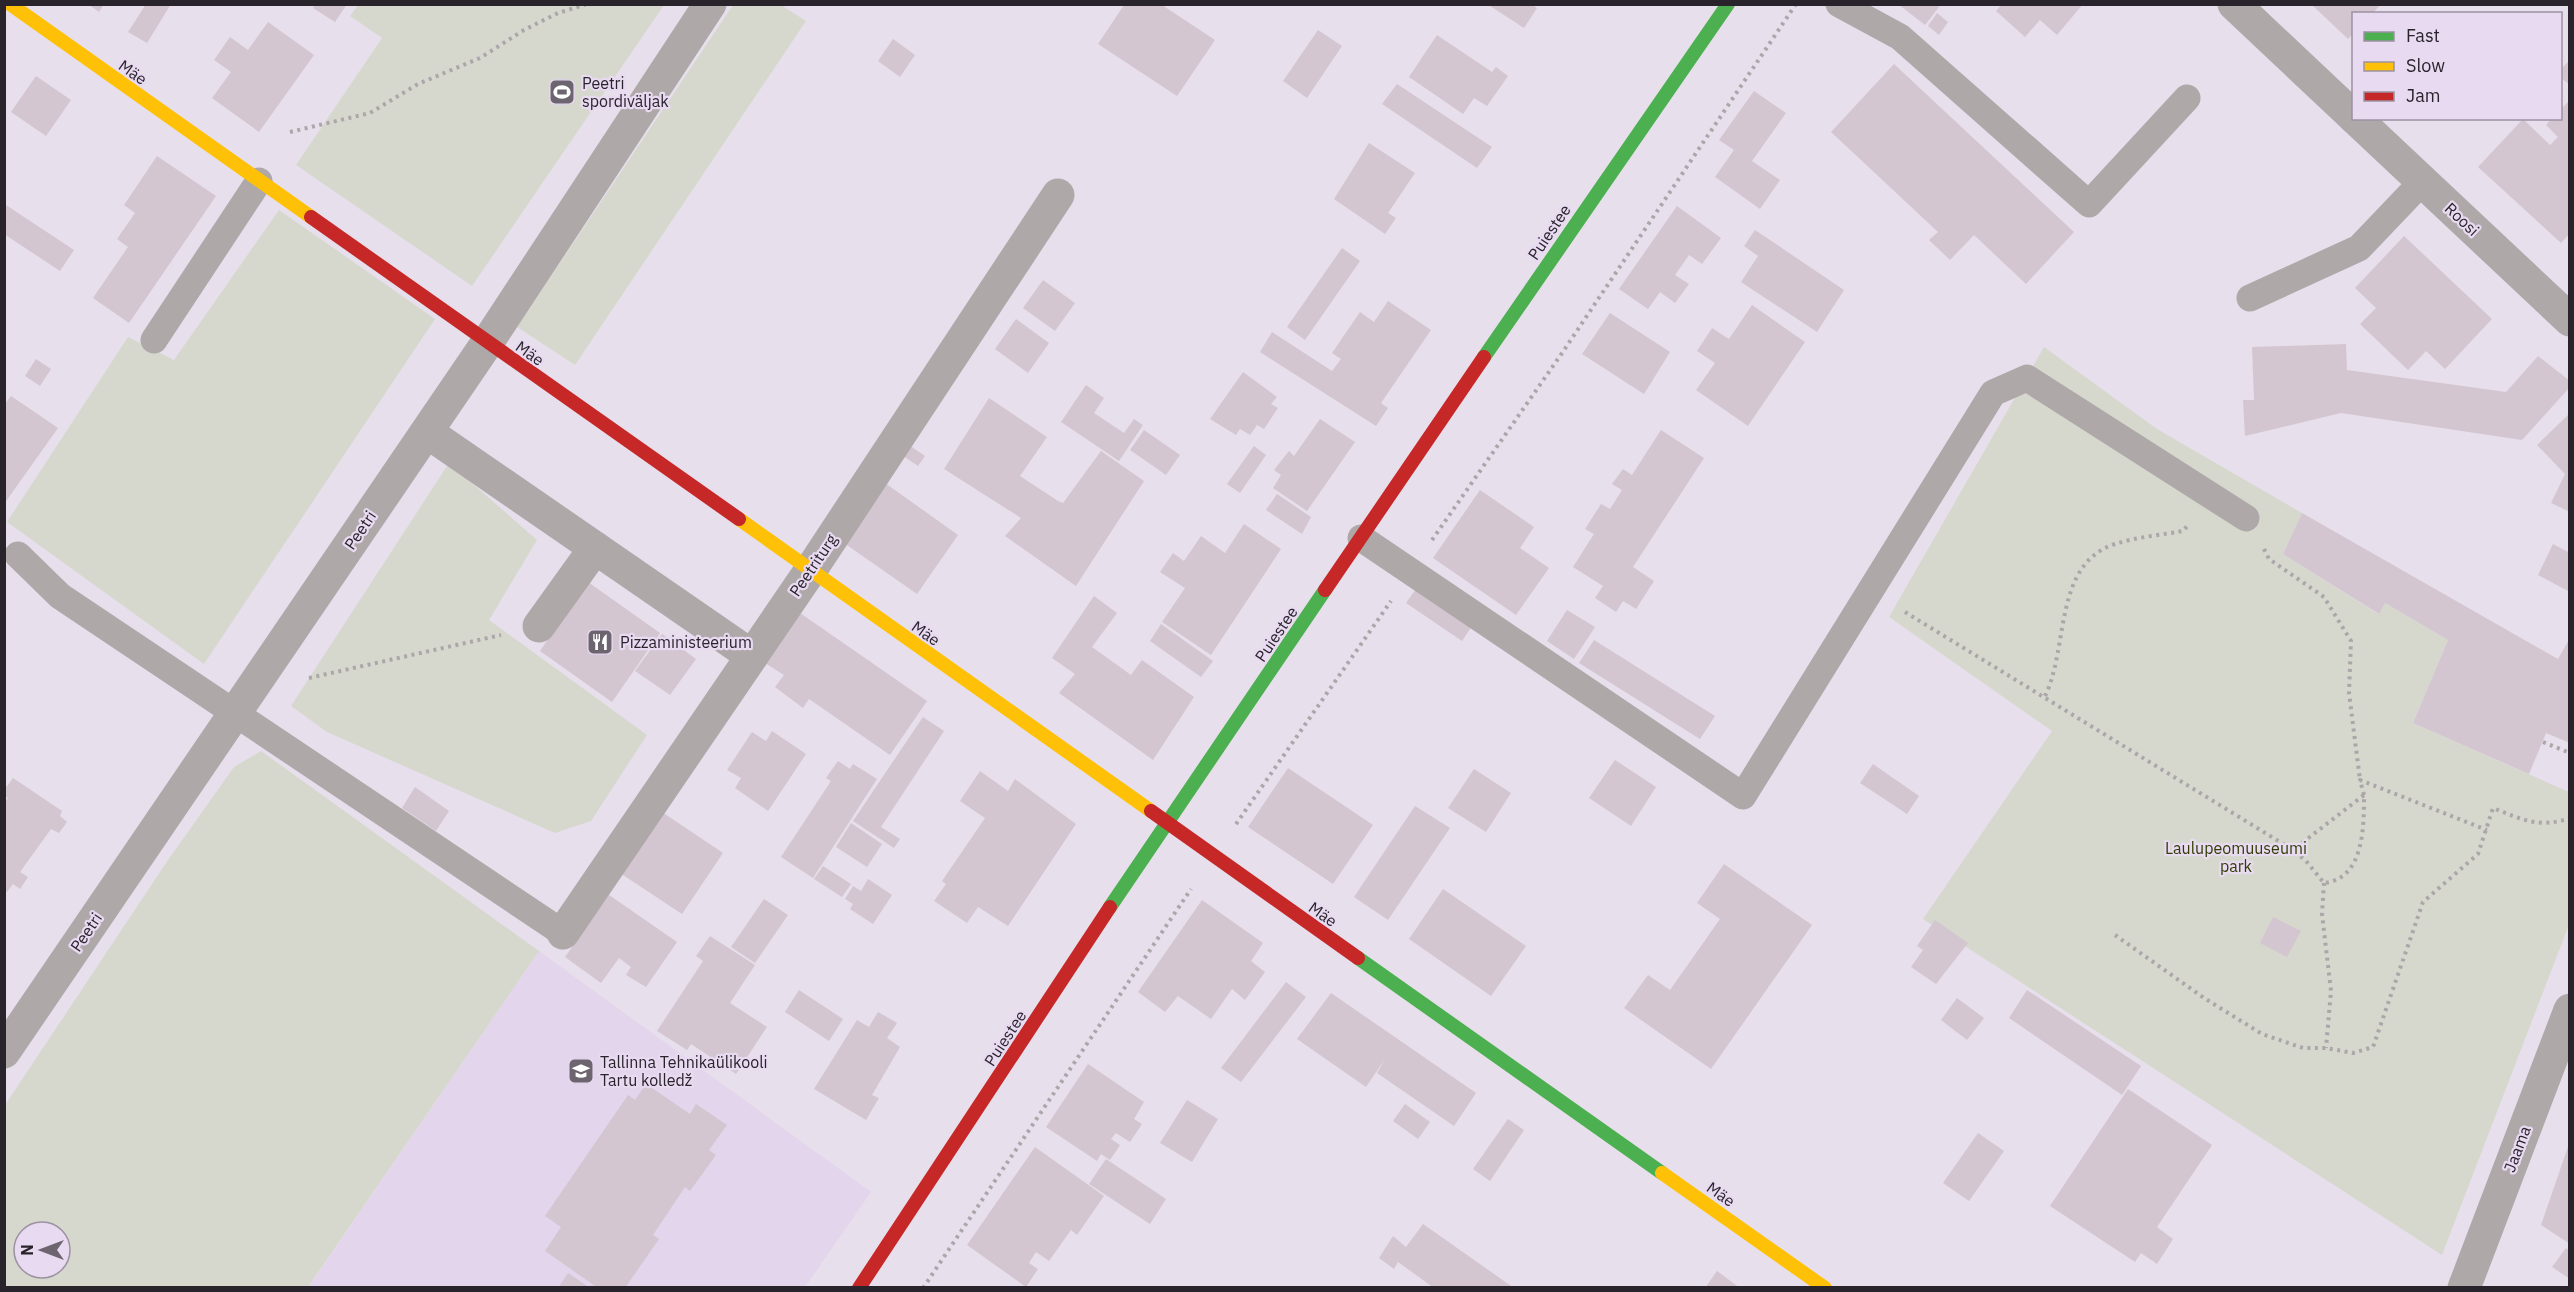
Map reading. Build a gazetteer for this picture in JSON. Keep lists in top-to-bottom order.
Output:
{
  "streets": {
    "street": [
      "Mäe",
      "Roosi",
      "Puiestee",
      "Peetri",
      "Peetriturg",
      "Jaama"
    ]
  },
  "crossings": [
    ["Mäe", "Puiestee"],
    ["Mäe", "Peetri"],
    ["Mäe", "Peetriturg"]
  ],
  "parks": ["Laulupeomuuseumi park"],
  "places": {
    "sports": ["Peetri spordiväljak"],
    "restaurant": ["Pizzaministeerium"],
    "school or university": ["Tallinna Tehnikaülikooli Tartu kolledž"]
  },
  "legend": ["Fast", "Slow", "Jam"],
  "north": "left"
}
